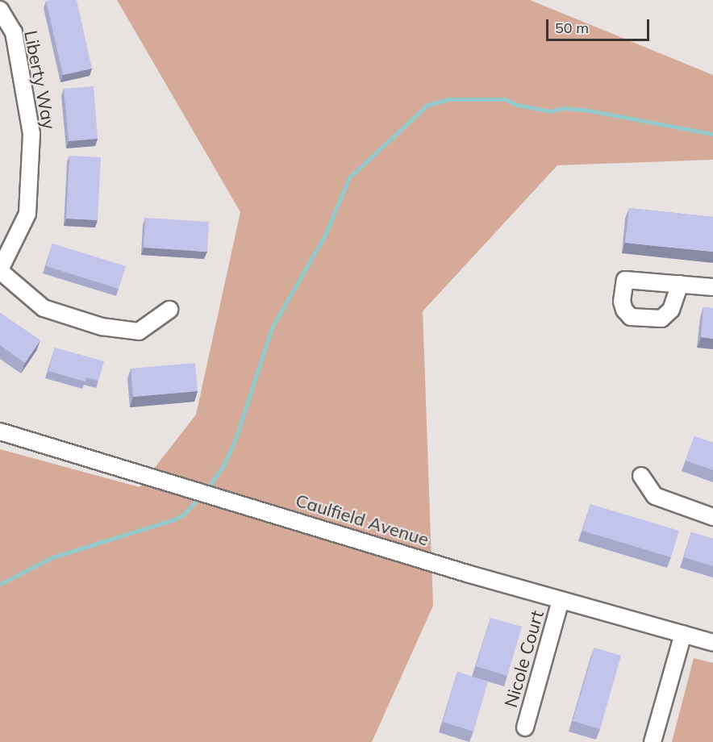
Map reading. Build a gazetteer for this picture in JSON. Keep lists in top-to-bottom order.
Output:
{
  "streets": {
    "street": ["Liberty Way", "Caulfield Avenue", "Nicole Court"]
  },
  "crossings": [
    ["Caulfield Avenue", "Nicole Court"]
  ],
  "scale_bar": "50 m"
}
